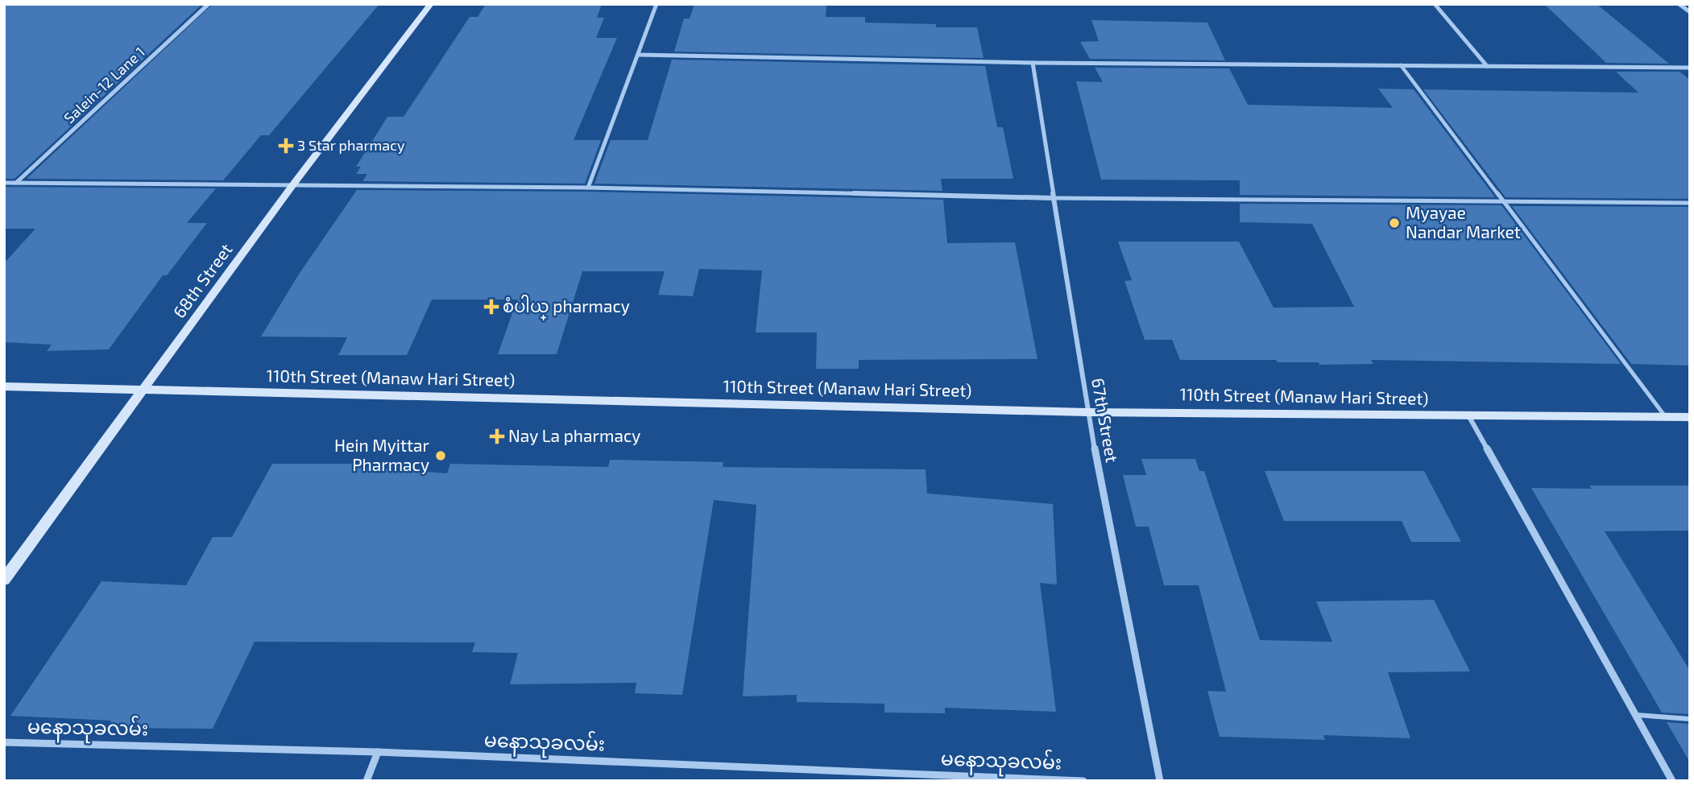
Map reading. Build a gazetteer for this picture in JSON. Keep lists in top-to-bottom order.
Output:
{
  "streets": {
    "main road": ["68th Street", "110th Street (Manaw Hari Street)"],
    "street": ["Salein-12 Lane 1", "67th Street", "မနောသုခလမ်း"]
  },
  "crossings": [
    ["68th Street", "110th Street (Manaw Hari Street)"],
    ["110th Street (Manaw Hari Street)", "67th Street"]
  ],
  "places": {
    "health": ["3 Star pharmacy", "စံပါယ္ pharmacy", "Nay La pharmacy"],
    "other": ["Myayae Nandar Market", "Hein Myittar Pharmacy"]
  }
}
